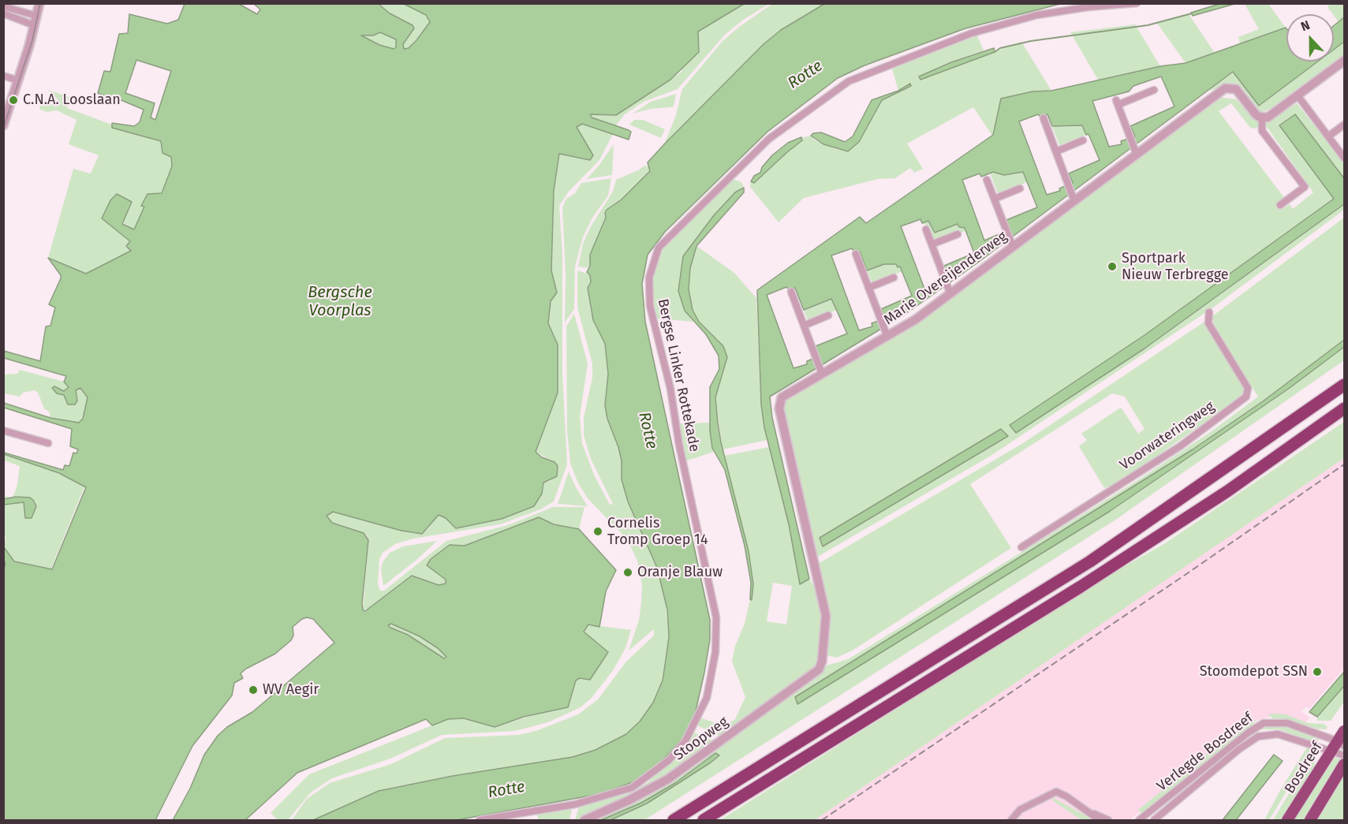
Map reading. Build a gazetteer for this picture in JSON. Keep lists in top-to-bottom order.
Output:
{
  "streets": {
    "highway": ["Bosdreef"],
    "street": [
      "Marie Overeijenderweg",
      "Bergse Linker Rottekade",
      "Voorwateringweg",
      "Stoopweg",
      "Verlegde Bosdreef"
    ]
  },
  "crossings": [
    ["Marie Overeijenderweg", "Stoopweg"],
    ["Verlegde Bosdreef", "Bosdreef"]
  ],
  "water": ["Rotte", "Bergsche Voorplas"],
  "places": [
    "C.N.A. Looslaan",
    "Sportpark Nieuw Terbregge",
    "Cornelis Tromp Groep 14",
    "Oranje Blauw",
    "Stoomdepot SSN",
    "WV Aegir"
  ],
  "north": "top"
}
